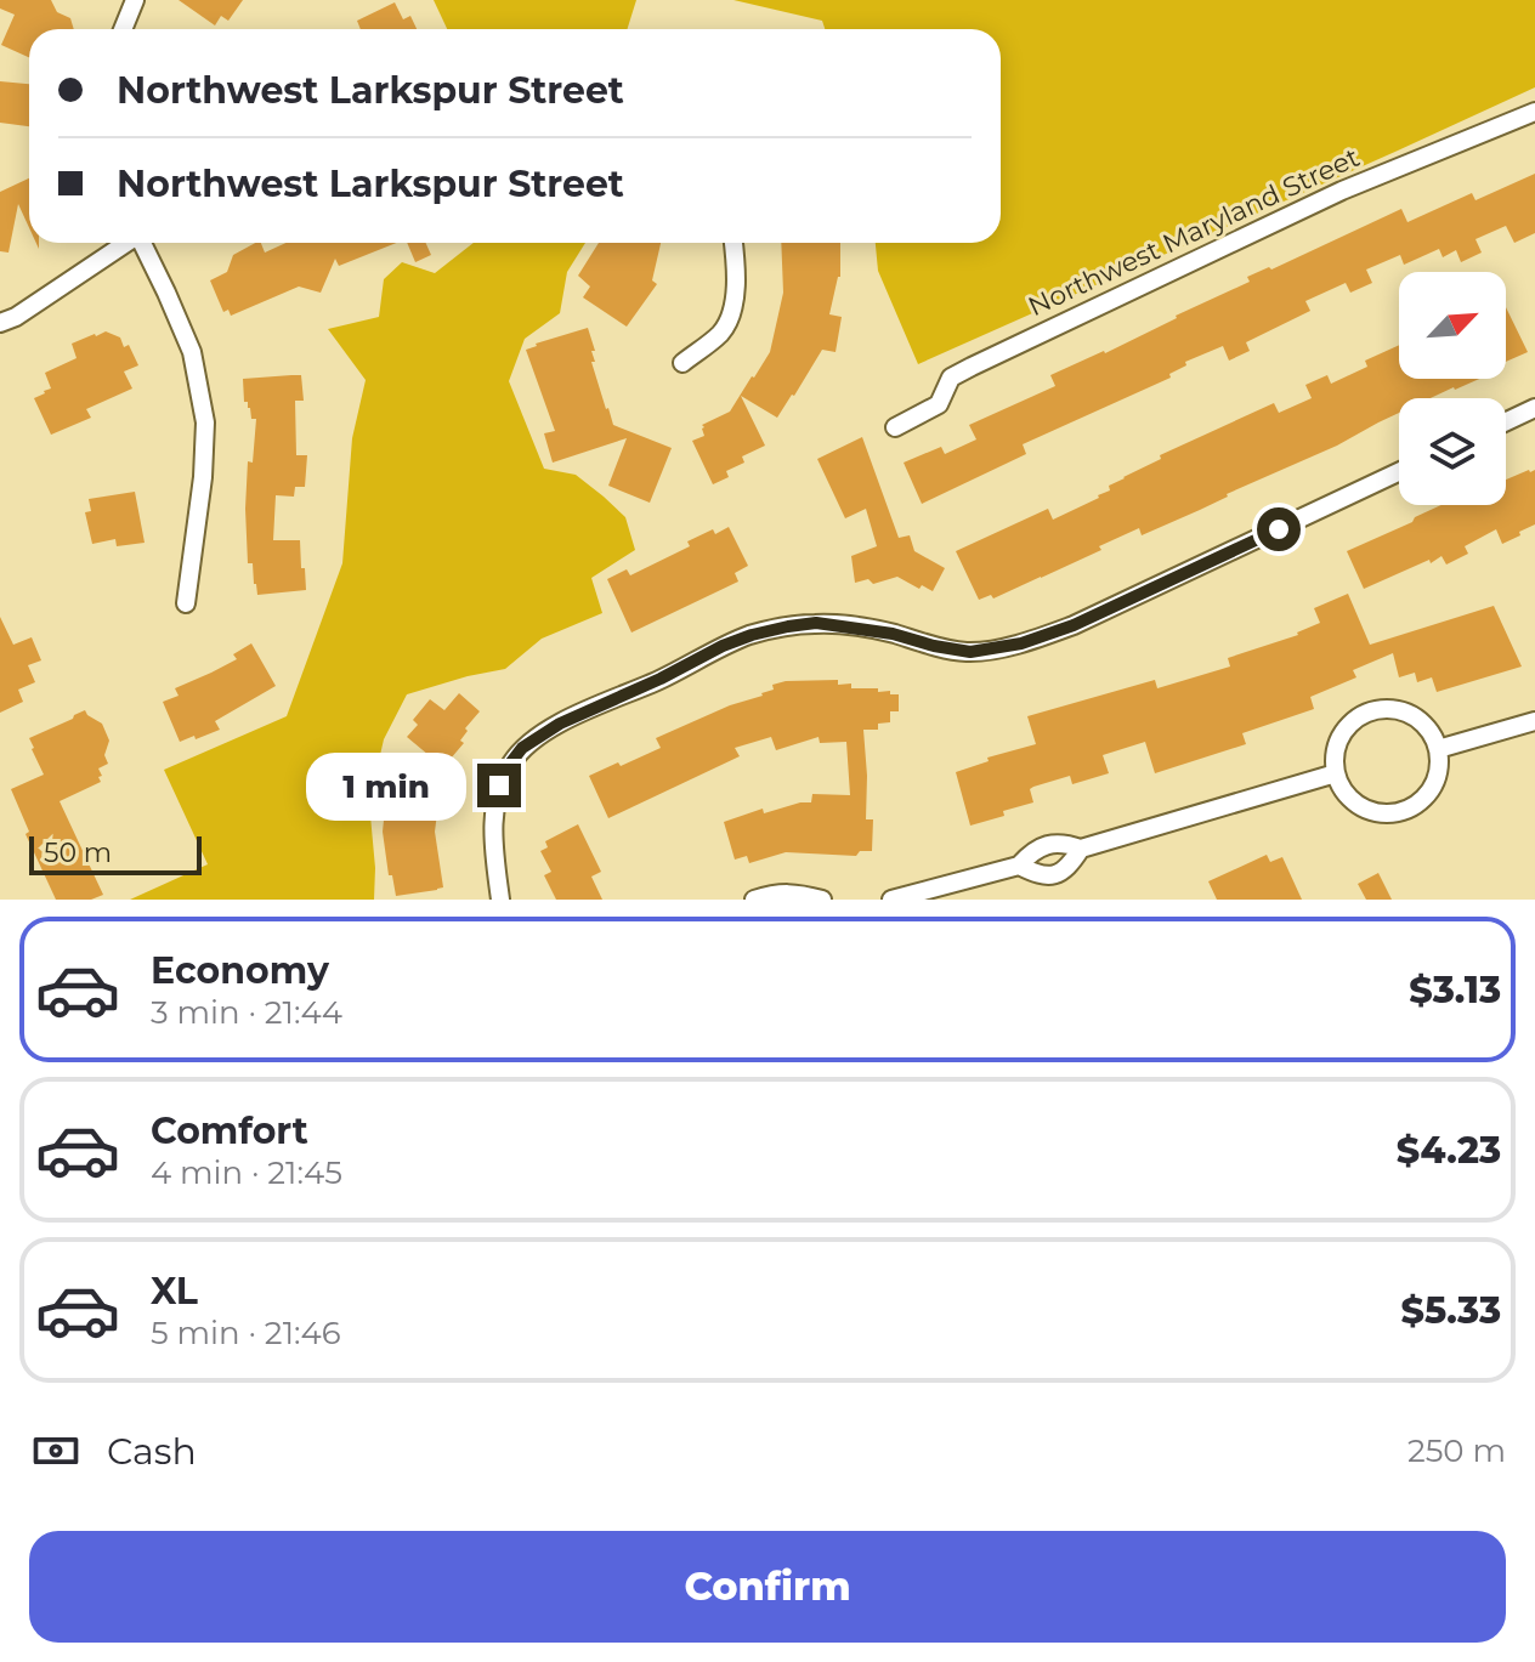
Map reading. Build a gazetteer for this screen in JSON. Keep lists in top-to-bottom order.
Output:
{
  "streets": {
    "street": ["Northwest Maryland Street"]
  },
  "scale_bar": "50 m",
  "north": "top right",
  "page": {
    "banner": ["Northwest Larkspur Street", "Northwest Larkspur Street"],
    "bubble": "1 min",
    "scale": "50 m",
    "list": [
      {
        "name": "Economy",
        "note": "3 min · 21:44",
        "value": "$3.13"
      },
      {
        "name": "Comfort",
        "note": "4 min · 21:45",
        "value": "$4.23"
      },
      {
        "name": "XL",
        "note": "5 min · 21:46",
        "value": "$5.33"
      }
    ],
    "pay": ["Cash", "250 m"],
    "buttons": "Confirm"
  }
}
